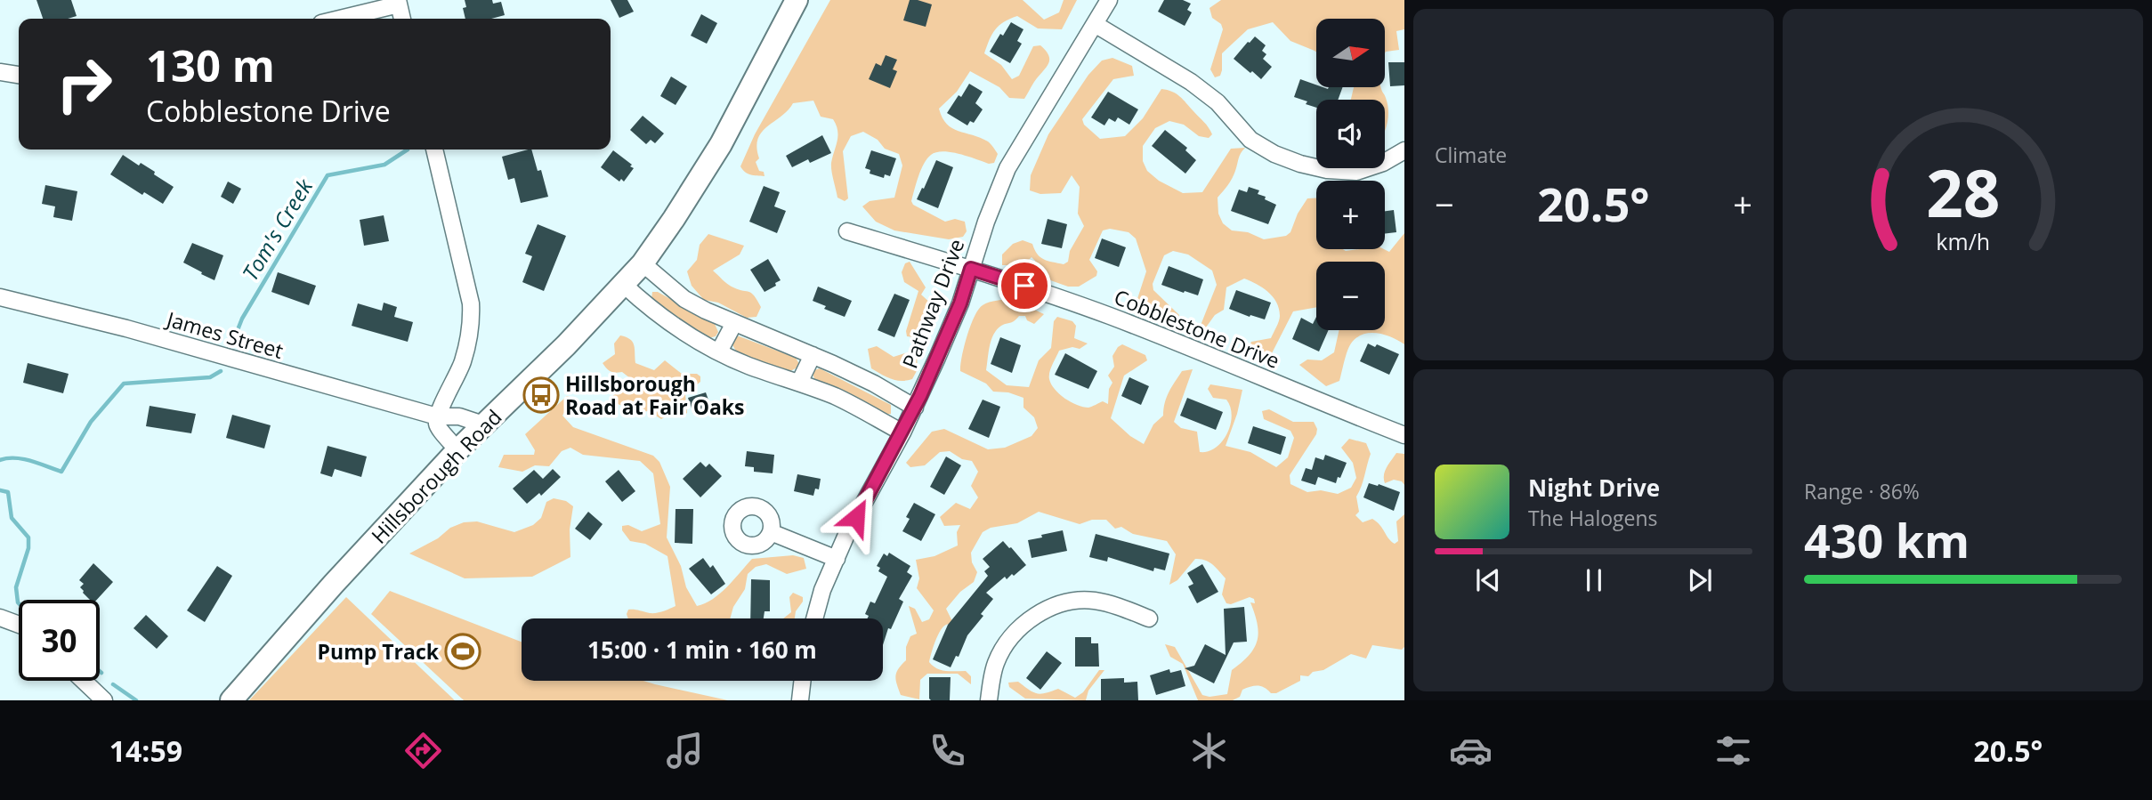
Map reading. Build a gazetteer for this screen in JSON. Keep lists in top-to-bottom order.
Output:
{
  "streets": {
    "main road": ["Hillsborough Road"],
    "street": ["Pathway Drive", "Cobblestone Drive", "James Street"]
  },
  "crossings": [
    ["Pathway Drive", "Cobblestone Drive"],
    ["James Street", "Hillsborough Road"]
  ],
  "water": ["Tom's Creek"],
  "places": {
    "bus stop": ["Hillsborough Road at Fair Oaks"],
    "sports": ["Pump Track"]
  },
  "north": "right",
  "page": {
    "tile": [
      "Climate",
      ["Range · 86%", "430 km"]
    ],
    "map_buttons": ["+", "−"],
    "turn": ["130 m", "Cobblestone Drive"],
    "heat": ["−", "20.5°", "+"],
    "song": ["Night Drive", "The Halogens"],
    "limit": "30",
    "trip": "15:00 · 1 min · 160 m",
    "tabs": ["14:59", "20.5°"],
    "gauge": ["28", "km/h"]
  }
}
